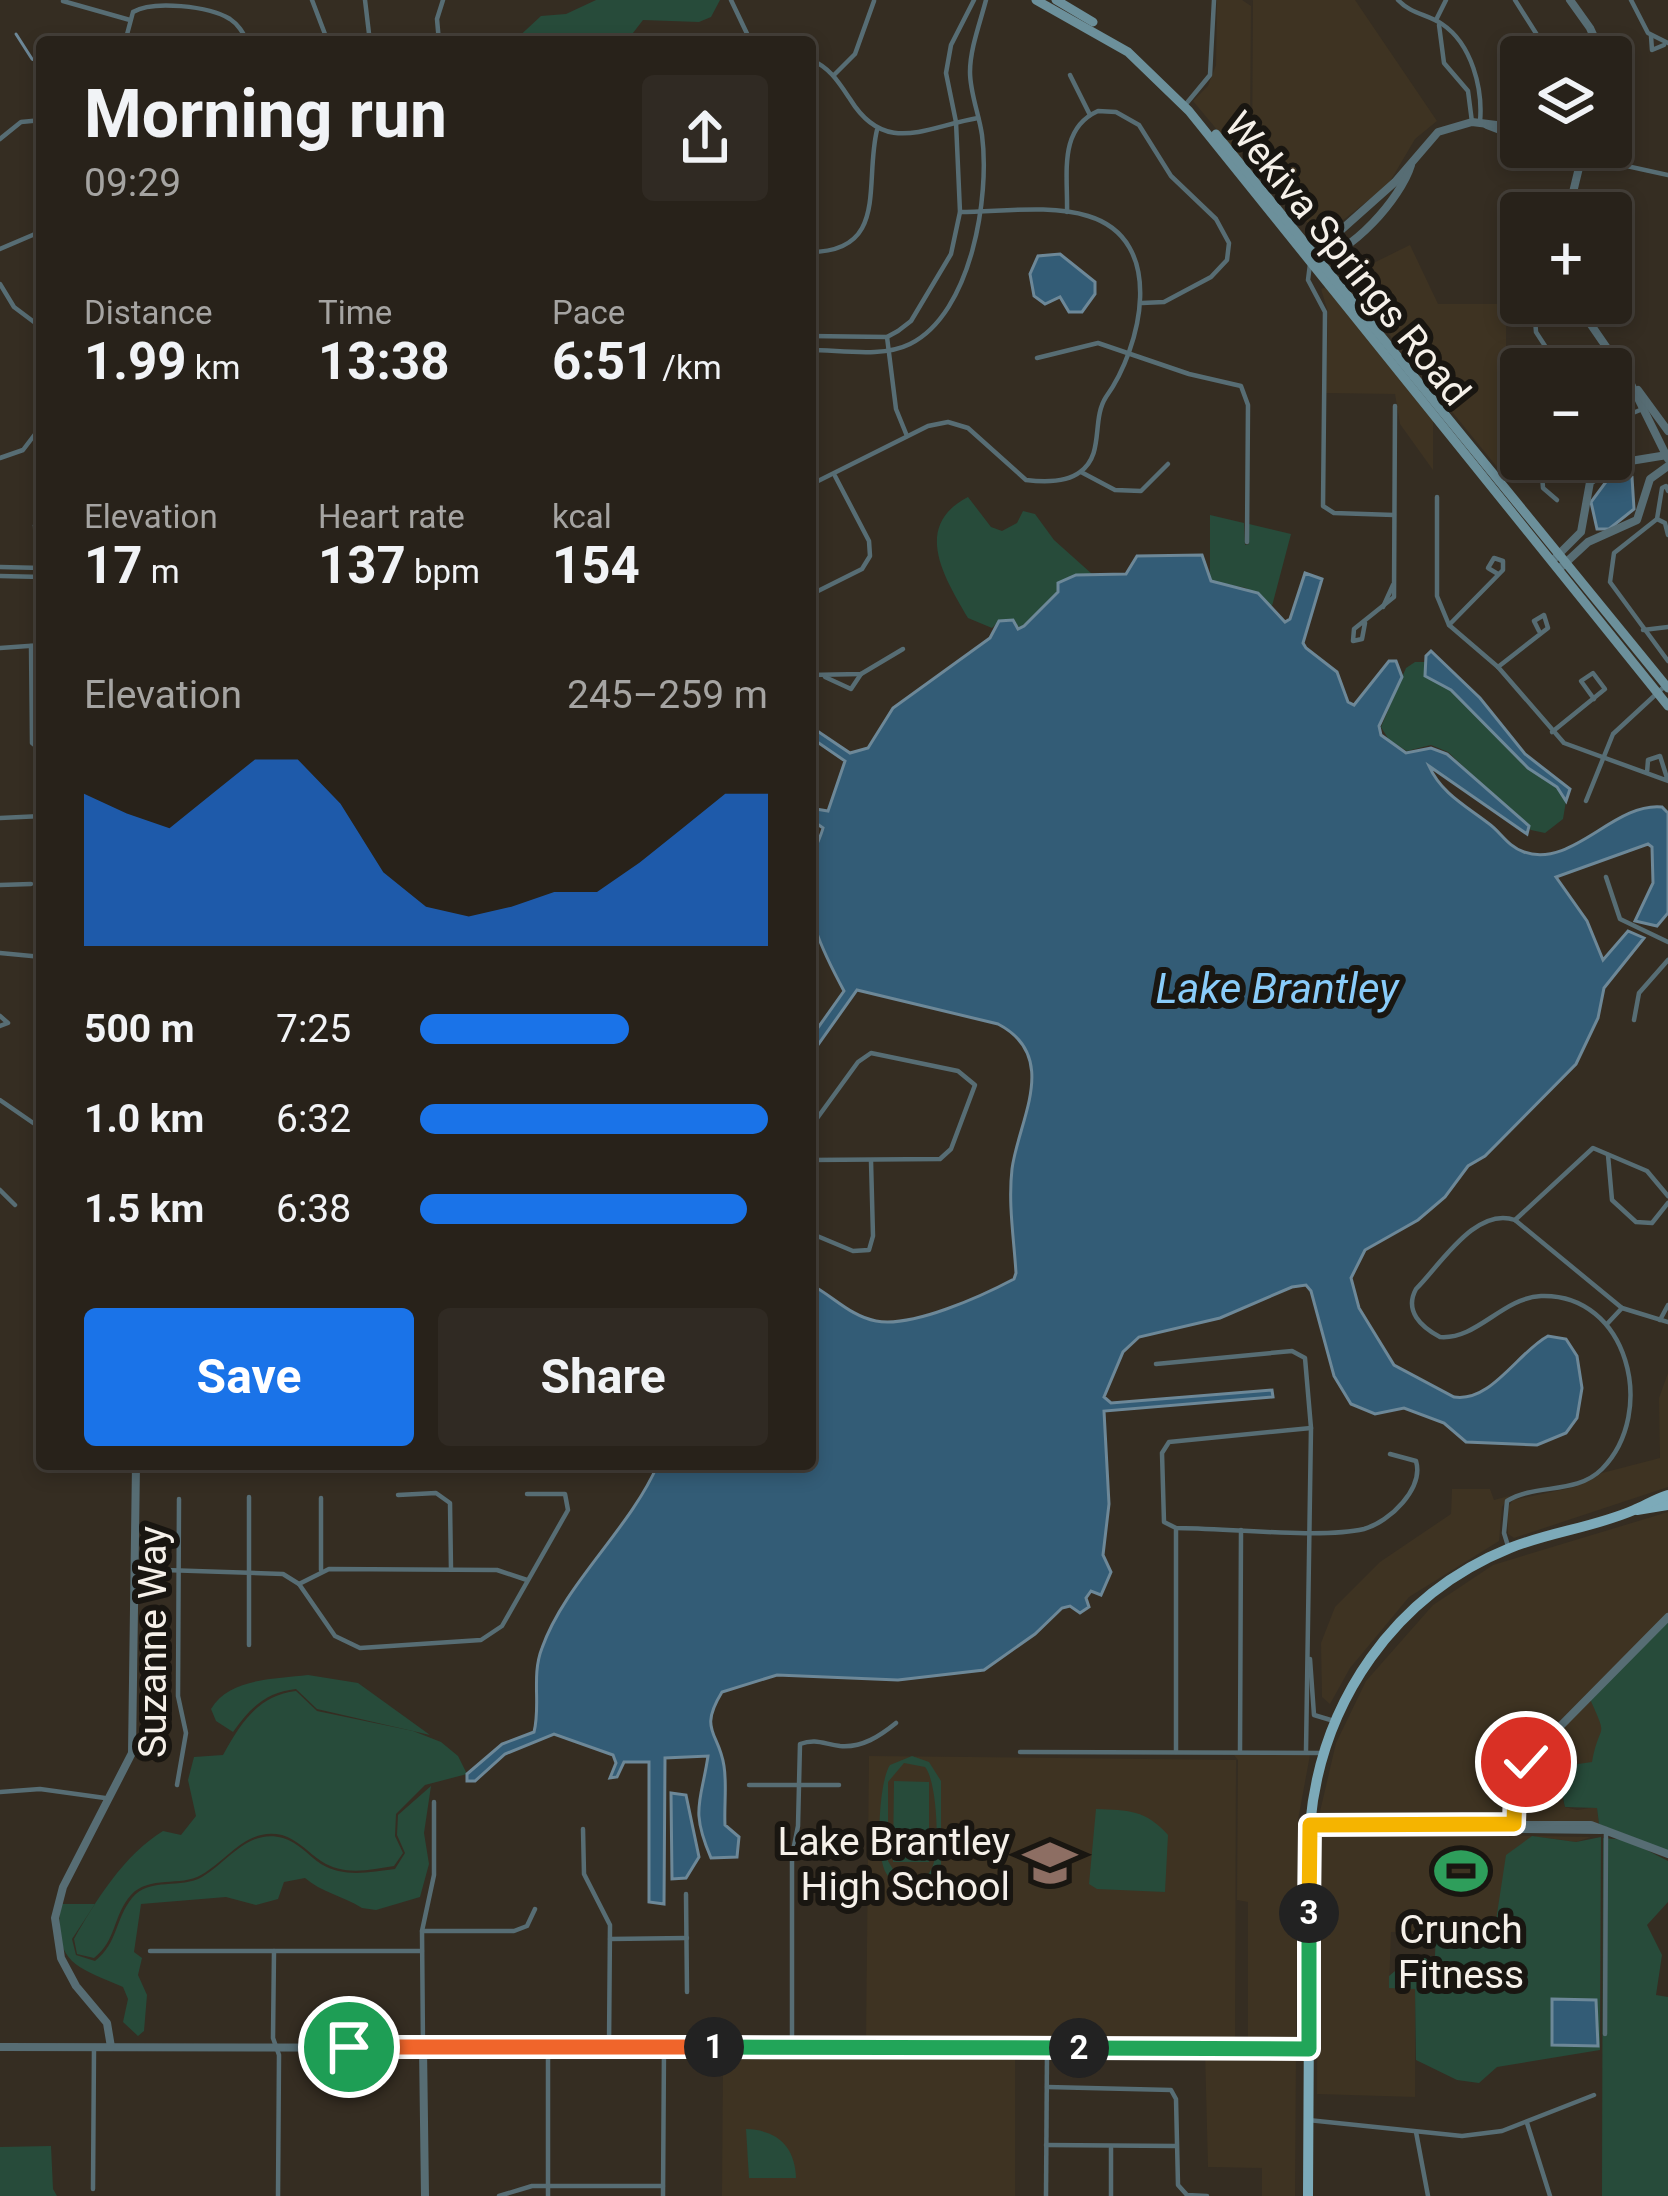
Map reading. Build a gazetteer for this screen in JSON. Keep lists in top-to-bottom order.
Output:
{
  "streets": {
    "main road": ["Wekiva Springs Road"],
    "street": ["Suzanne Way"]
  },
  "water": ["Lake Brantley"],
  "places": {
    "school or university": ["Lake Brantley High School"],
    "sports": ["Crunch Fitness"]
  },
  "page": {
    "map_buttons": ["+", "−"],
    "heading": ["Morning run", "09:29"],
    "stats": [
      ["Distance", "1.99 km"],
      ["Time", "13:38"],
      ["Pace", "6:51 /km"],
      ["Elevation", "17 m"],
      ["Heart rate", "137 bpm"],
      ["kcal", "154"]
    ],
    "chart": ["Elevation", "245–259 m"],
    "list": [
      {
        "name": "500 m",
        "note": "7:25"
      },
      {
        "name": "1.0 km",
        "note": "6:32"
      },
      {
        "name": "1.5 km",
        "note": "6:38"
      }
    ],
    "buttons": ["Save", "Share"],
    "pins": ["3", "1", "2"]
  }
}
